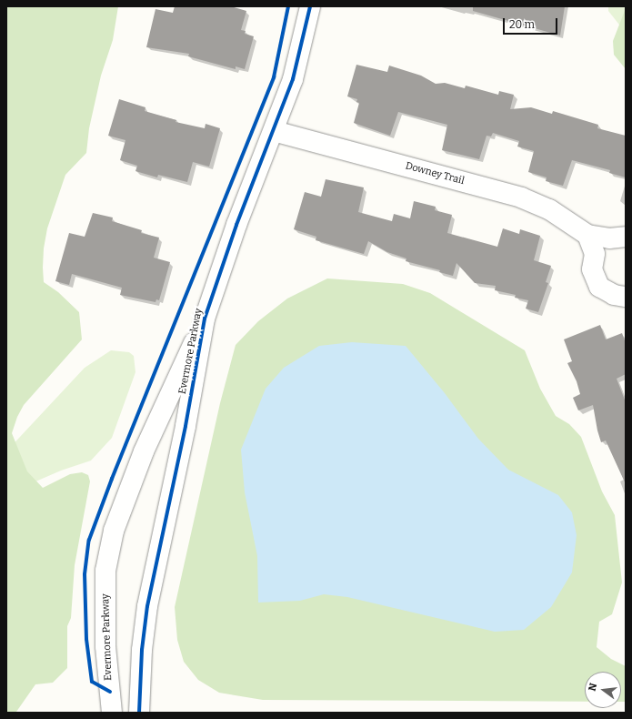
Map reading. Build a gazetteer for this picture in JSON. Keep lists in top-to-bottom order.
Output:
{
  "streets": {
    "street": ["Downey Trail", "Evermore Parkway"]
  },
  "crossings": [
    ["Downey Trail", "Evermore Parkway"]
  ],
  "scale_bar": "20 m",
  "north": "left"
}
